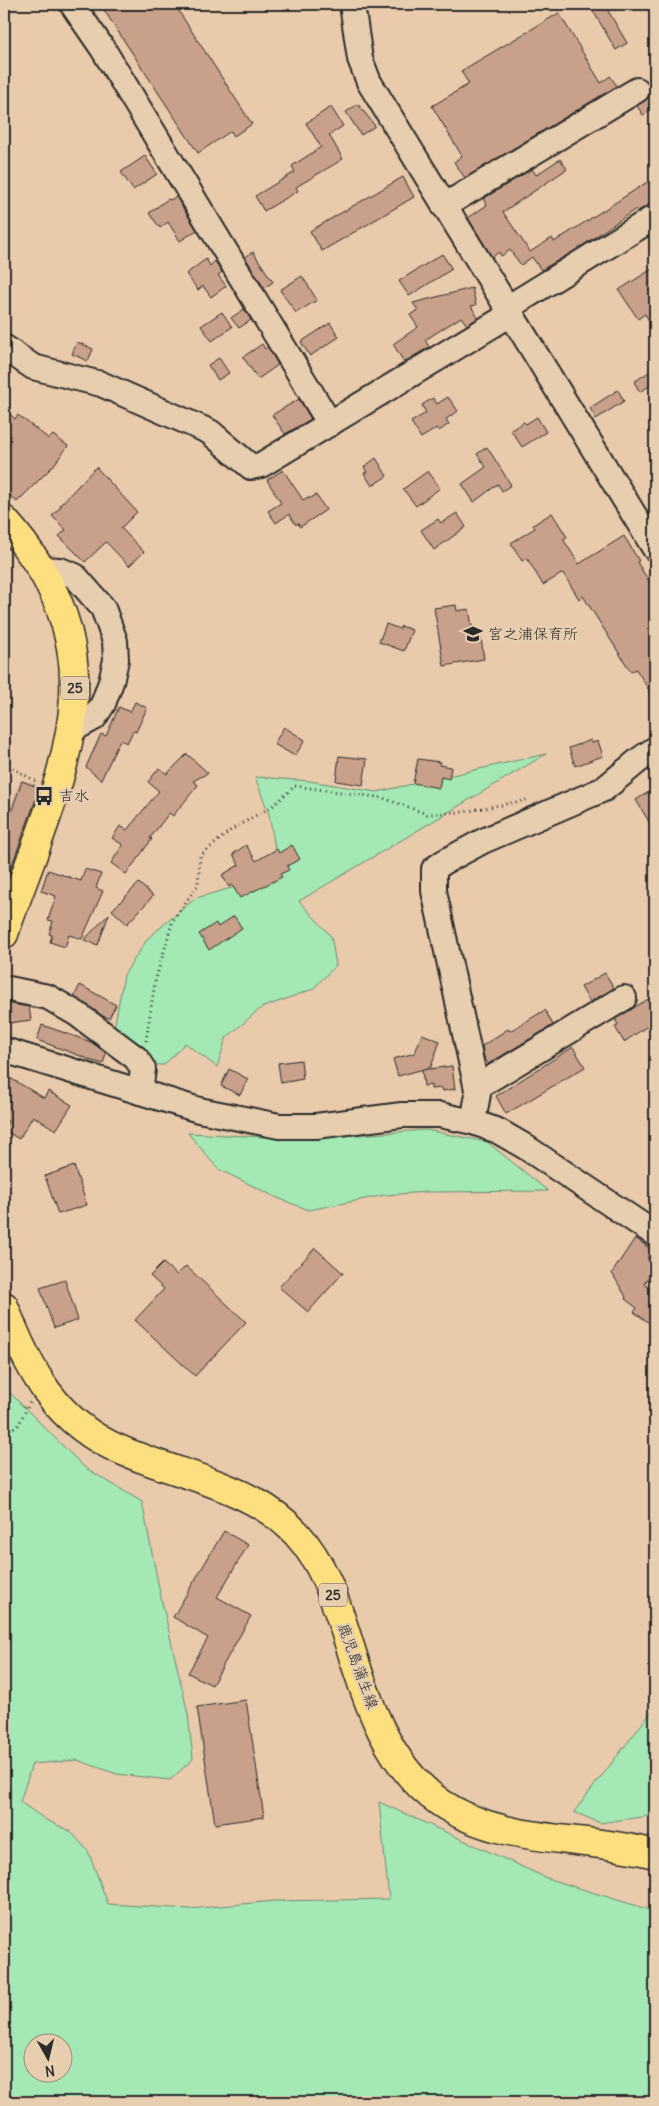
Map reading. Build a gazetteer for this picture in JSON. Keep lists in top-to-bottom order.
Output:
{
  "streets": {
    "main road": ["25", "鹿児島蒲生線"]
  },
  "places": {
    "school or university": ["宮之浦保育所"],
    "bus stop": ["吉水"]
  },
  "north": "bottom"
}
